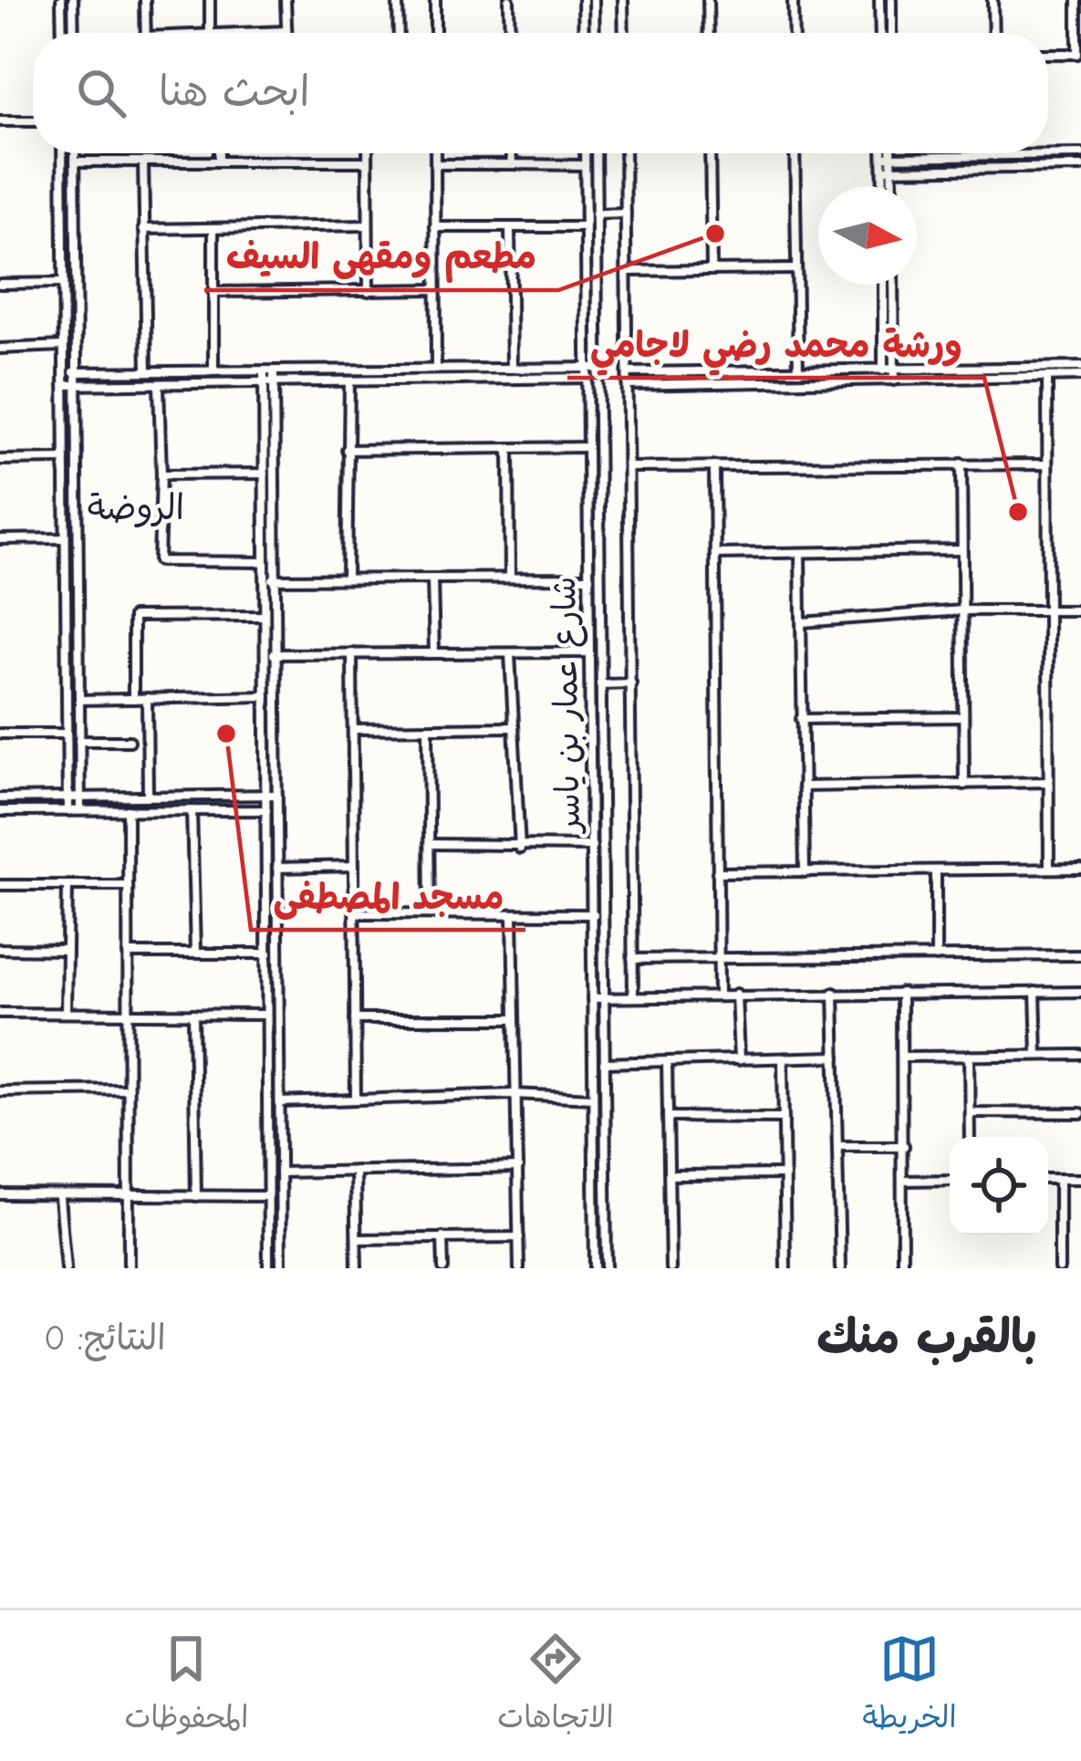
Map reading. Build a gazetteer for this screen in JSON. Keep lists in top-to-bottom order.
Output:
{
  "streets": {
    "street": ["شارع عمار بن ياسر"]
  },
  "districts": ["الروضة"],
  "places": ["مطعم ومقهى السيف", "ورشة محمد رضي لاجامي", "مسجد المصطفى"],
  "north": "right",
  "page": {
    "search": "ابحث هنا",
    "heading": ["بالقرب منك", "النتائج: 0"],
    "nav": ["الخريطة", "الاتجاهات", "المحفوظات"]
  }
}
